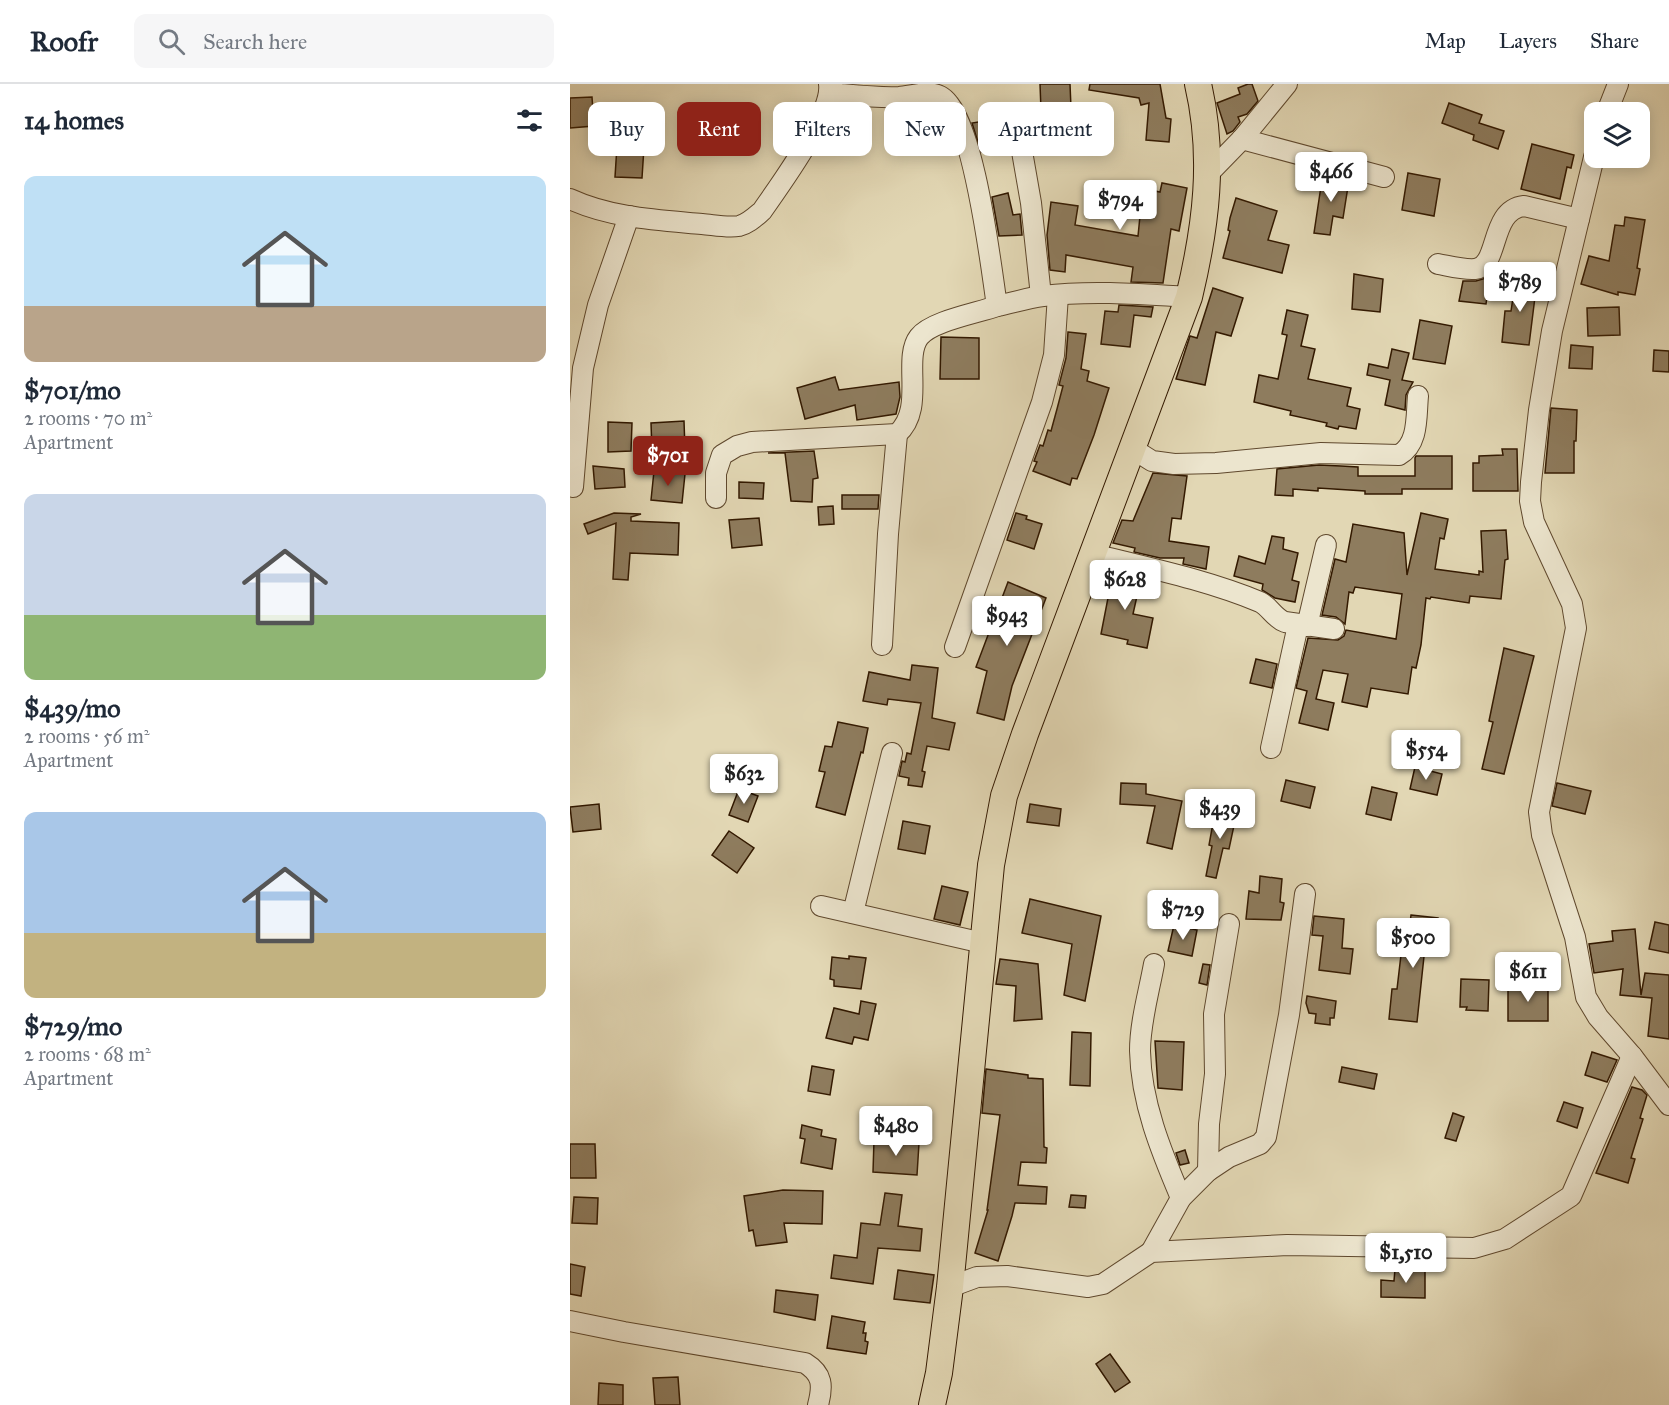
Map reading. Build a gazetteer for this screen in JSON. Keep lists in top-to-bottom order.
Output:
{
  "page": {
    "header": "Roofr",
    "search": "Search here",
    "nav": ["Map", "Layers", "Share"],
    "heading": "14 homes",
    "chip": [
      "Buy",
      "Rent",
      "Filters",
      "New",
      "Apartment"
    ],
    "price": [
      "$466",
      "$794",
      "$789",
      "$701",
      "$628",
      "$943",
      "$554",
      "$632",
      "$439",
      "$729",
      "$500",
      "$611",
      "$480",
      "$1,510"
    ],
    "list": [
      {
        "name": "$701/mo",
        "note": "2 rooms · 70 m² · Apartment"
      },
      {
        "name": "$439/mo",
        "note": "2 rooms · 56 m² · Apartment"
      },
      {
        "name": "$729/mo",
        "note": "2 rooms · 68 m² · Apartment"
      }
    ]
  }
}
